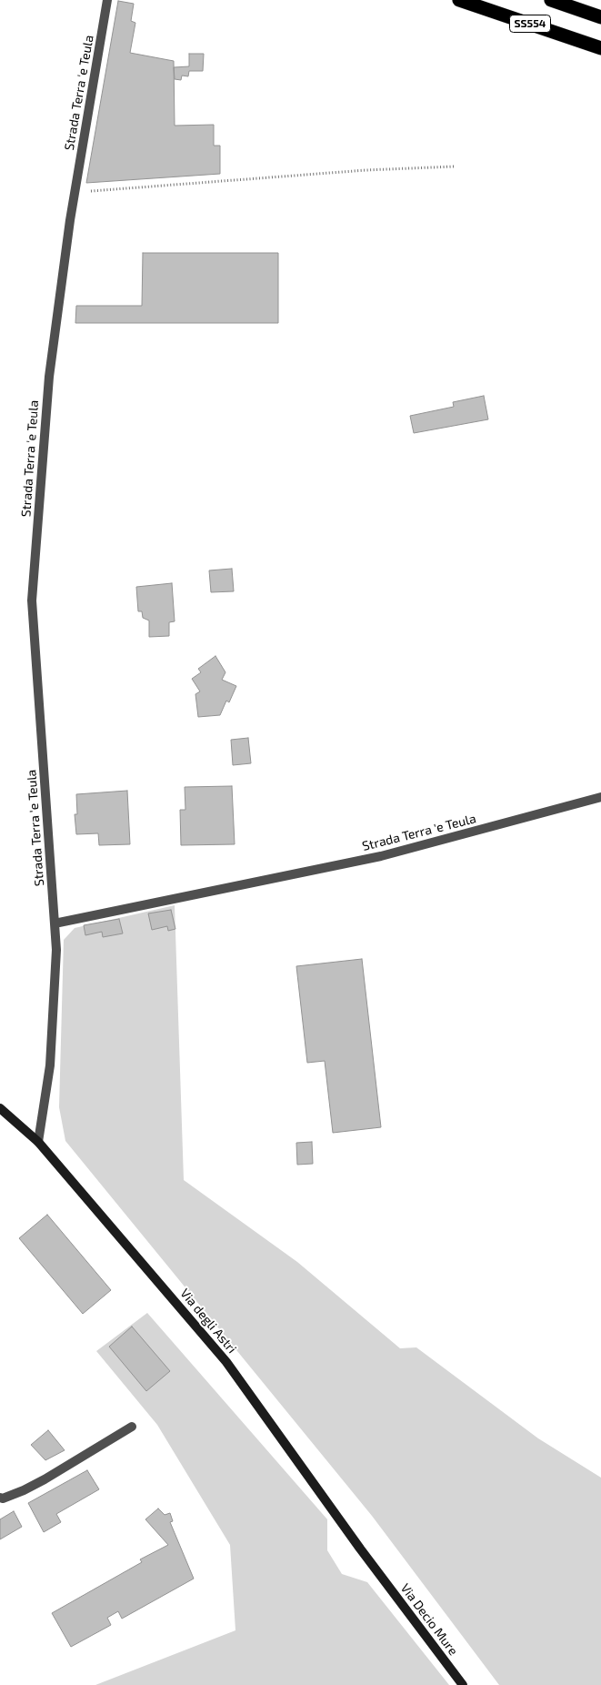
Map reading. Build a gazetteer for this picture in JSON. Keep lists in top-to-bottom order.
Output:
{
  "streets": {
    "highway": ["SS554"],
    "street": ["Strada Terra 'e Teula", "Via degli Astri", "Via Decio Mure"]
  },
  "crossings": [
    ["Strada Terra 'e Teula", "Via degli Astri"],
    ["Via degli Astri", "Via Decio Mure"]
  ]
}
